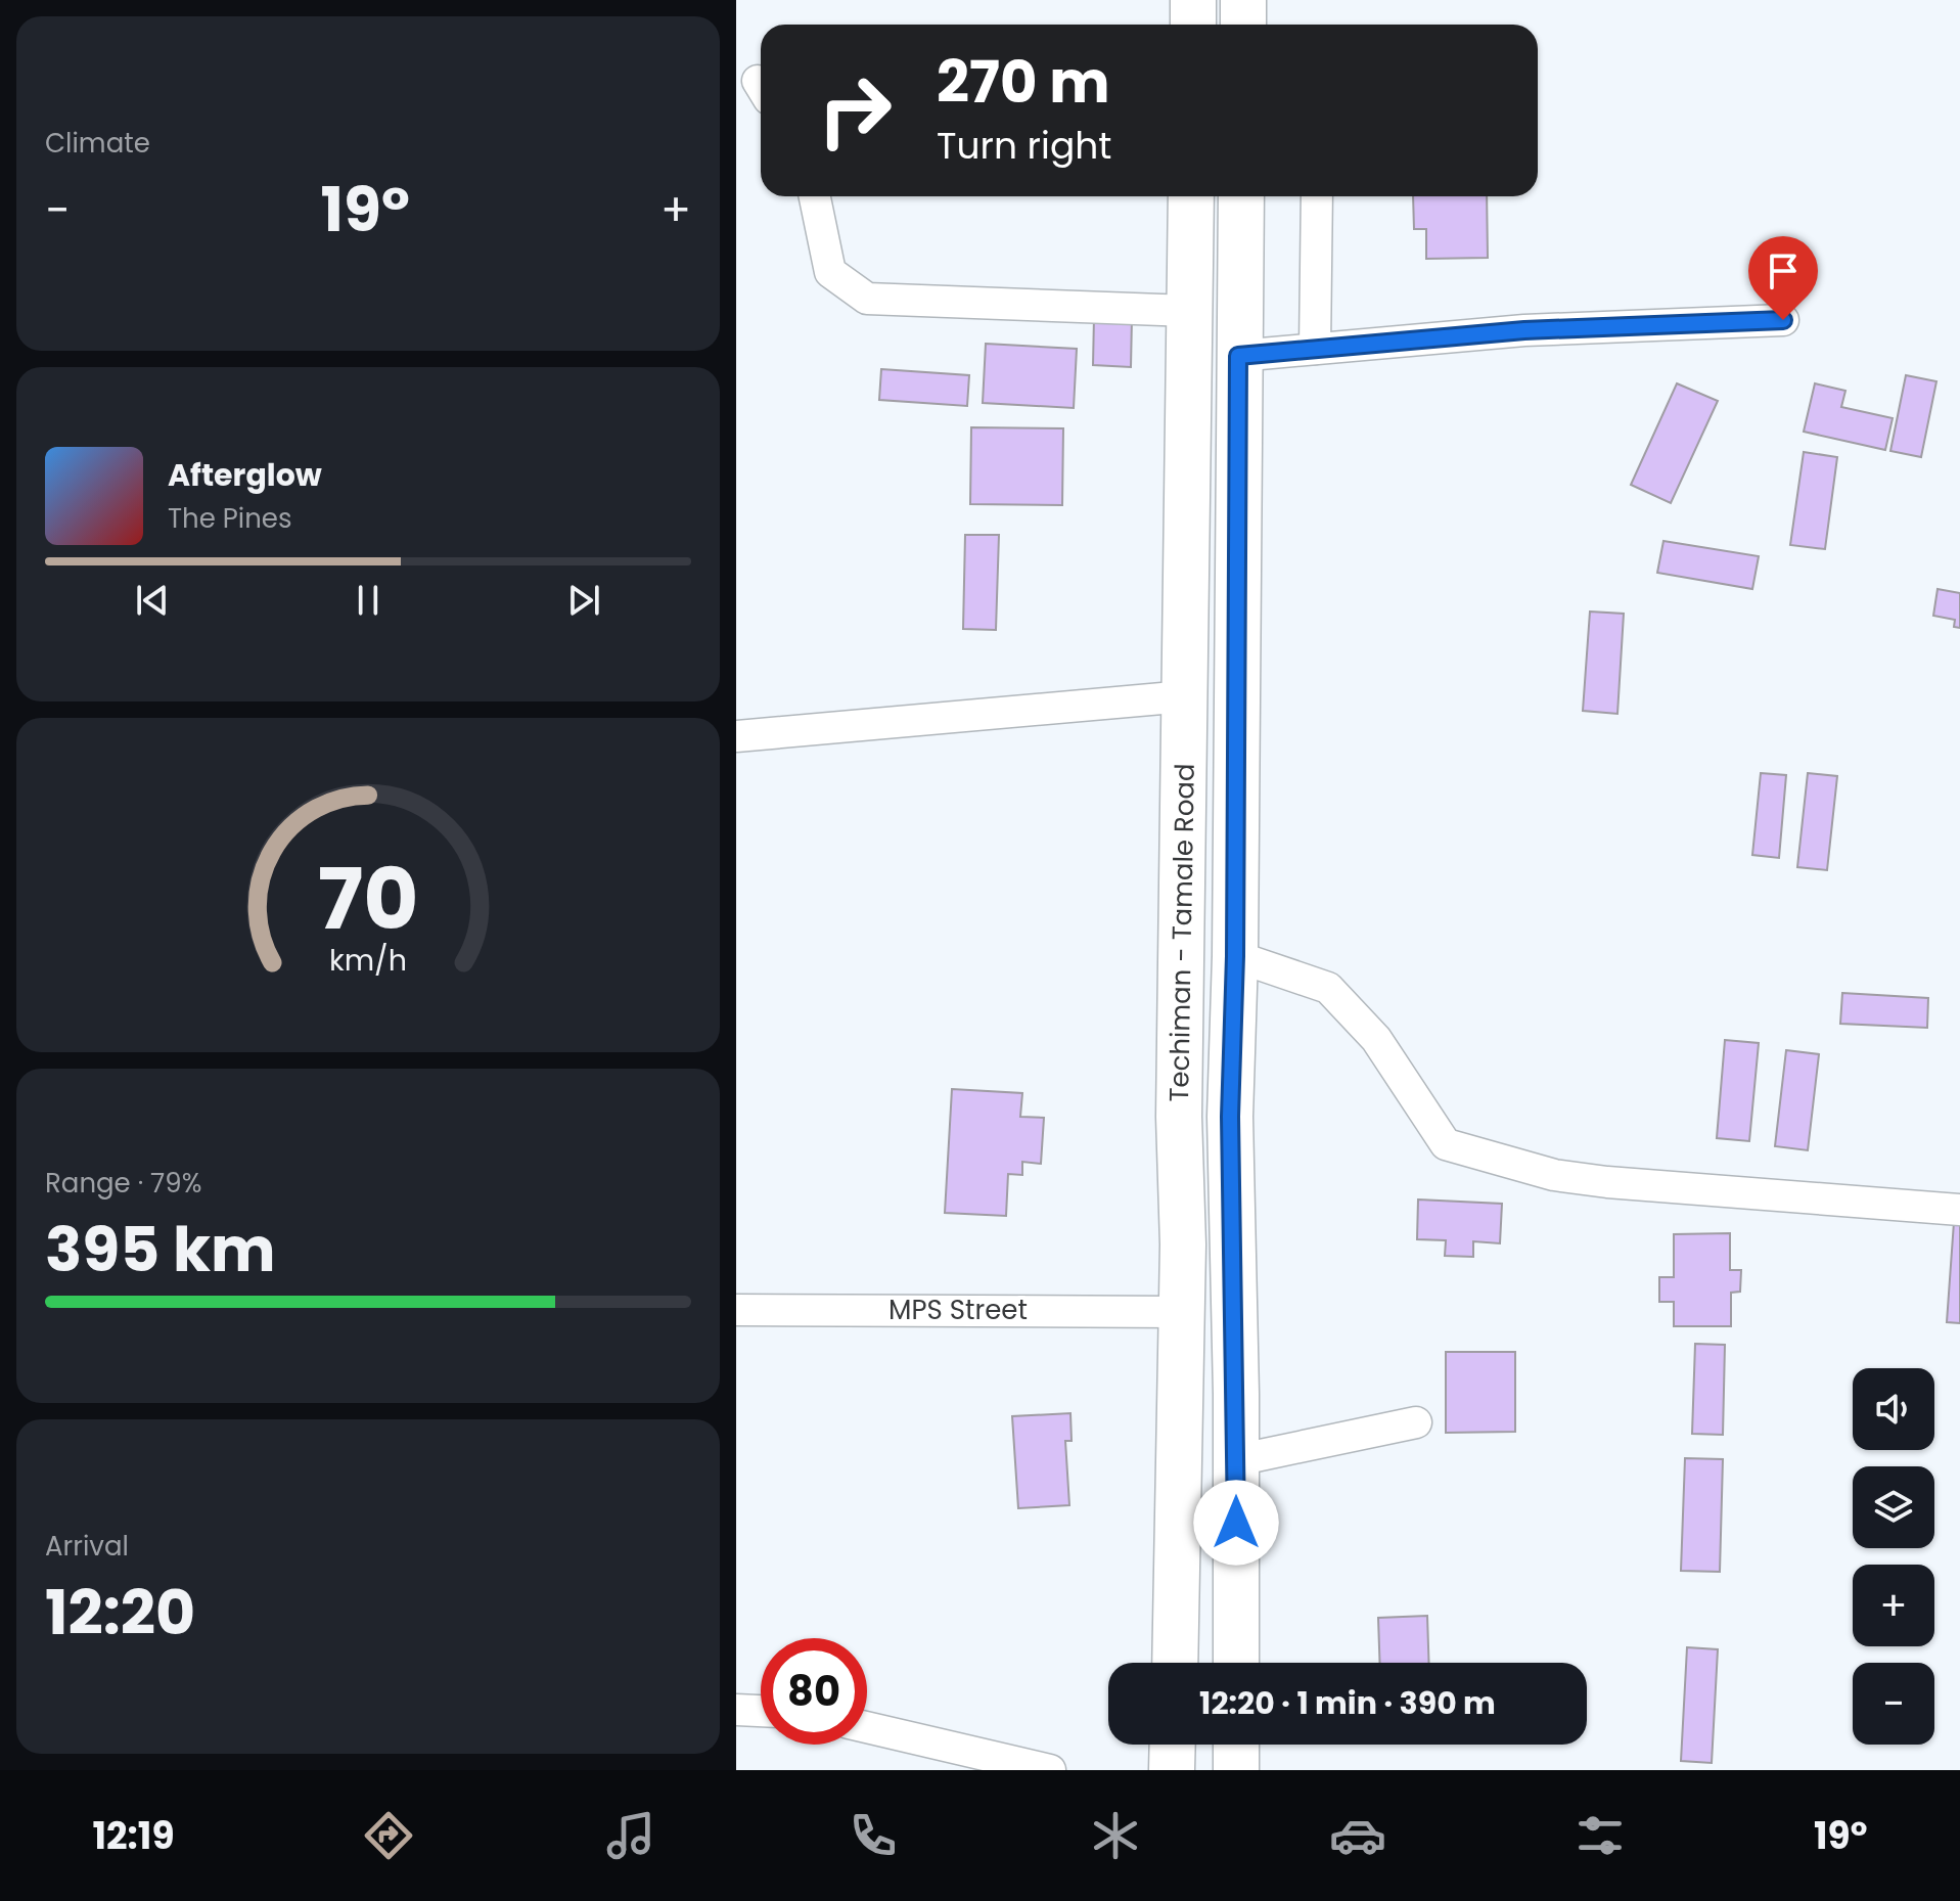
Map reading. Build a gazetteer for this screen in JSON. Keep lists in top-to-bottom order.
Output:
{
  "streets": {
    "highway": ["Techiman - Tamale Road"],
    "street": ["MPS Street"]
  },
  "crossings": [
    ["Techiman - Tamale Road", "MPS Street"]
  ],
  "page": {
    "tile": [
      "Climate",
      ["Range · 79%", "395 km"],
      ["Arrival", "12:20"]
    ],
    "turn": ["270 m", "Turn right"],
    "heat": ["−", "19°", "+"],
    "song": ["Afterglow", "The Pines"],
    "map_buttons": ["+", "−"],
    "limit": "80",
    "trip": "12:20 · 1 min · 390 m",
    "tabs": ["12:19", "19°"],
    "gauge": ["70", "km/h"]
  }
}
